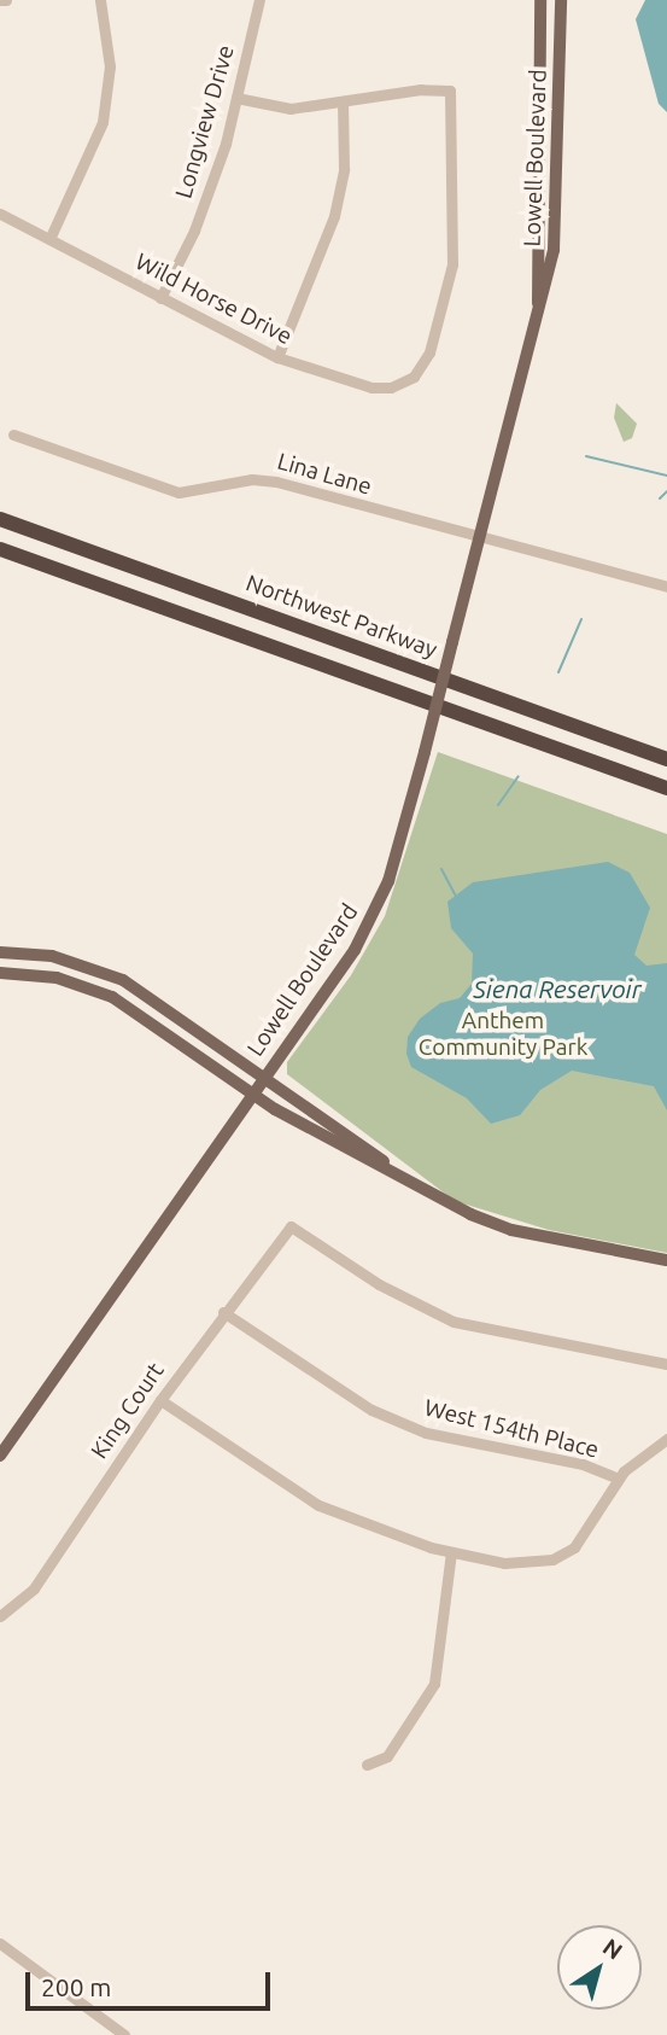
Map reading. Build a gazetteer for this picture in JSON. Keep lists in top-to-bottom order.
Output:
{
  "streets": {
    "highway": ["Northwest Parkway"],
    "main road": ["Lowell Boulevard"],
    "street": [
      "Longview Drive",
      "Wild Horse Drive",
      "Lina Lane",
      "King Court",
      "West 154th Place"
    ]
  },
  "crossings": [
    ["Longview Drive", "Wild Horse Drive"],
    ["Lowell Boulevard", "Lina Lane"],
    ["King Court", "West 154th Place"]
  ],
  "water": ["Siena Reservoir"],
  "parks": ["Anthem Community Park"],
  "scale_bar": "200 m",
  "north": "top right"
}
